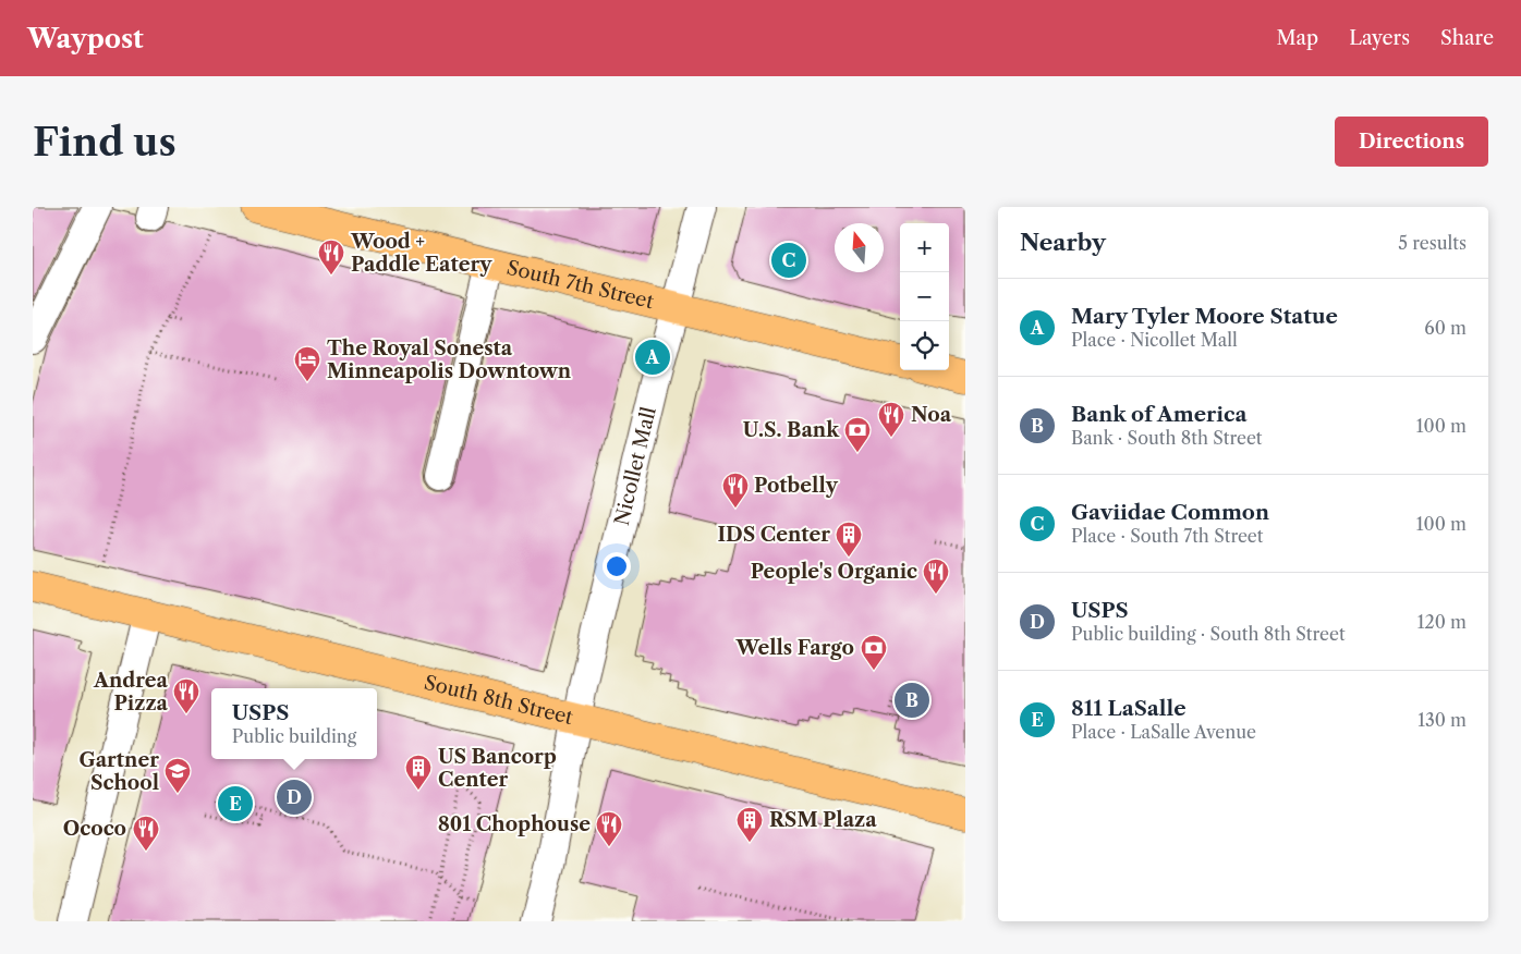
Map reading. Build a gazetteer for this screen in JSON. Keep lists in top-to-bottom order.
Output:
{
  "streets": {
    "main road": ["South 7th Street", "South 8th Street"],
    "street": ["Nicollet Mall"]
  },
  "crossings": [
    ["South 7th Street", "Nicollet Mall"],
    ["Nicollet Mall", "South 8th Street"]
  ],
  "places": {
    "restaurant": [
      "Wood + Paddle Eatery",
      "Noa",
      "Potbelly",
      "People's Organic",
      "Andrea Pizza",
      "801 Chophouse",
      "Ococo"
    ],
    "hotel": ["The Royal Sonesta Minneapolis Downtown"],
    "bank": ["U.S. Bank", "Wells Fargo"],
    "building": ["IDS Center", "US Bancorp Center", "RSM Plaza"],
    "school or university": ["Gartner School"]
  },
  "north": "top",
  "page": {
    "header": "Waypost",
    "nav": ["Map", "Layers", "Share"],
    "buttons": "Directions",
    "title": "Find us",
    "heading": ["Nearby", "5 results"],
    "map_buttons": ["+", "−"],
    "pins": [
      "C",
      "A",
      "B",
      "D",
      "E"
    ],
    "list": [
      {
        "mark": "A",
        "name": "Mary Tyler Moore Statue",
        "note": "Place · Nicollet Mall",
        "value": "60 m"
      },
      {
        "mark": "B",
        "name": "Bank of America",
        "note": "Bank · South 8th Street",
        "value": "100 m"
      },
      {
        "mark": "C",
        "name": "Gaviidae Common",
        "note": "Place · South 7th Street",
        "value": "100 m"
      },
      {
        "mark": "D",
        "name": "USPS",
        "note": "Public building · South 8th Street",
        "value": "120 m"
      },
      {
        "mark": "E",
        "name": "811 LaSalle",
        "note": "Place · LaSalle Avenue",
        "value": "130 m"
      }
    ],
    "popup": ["USPS", "Public building"]
  }
}
